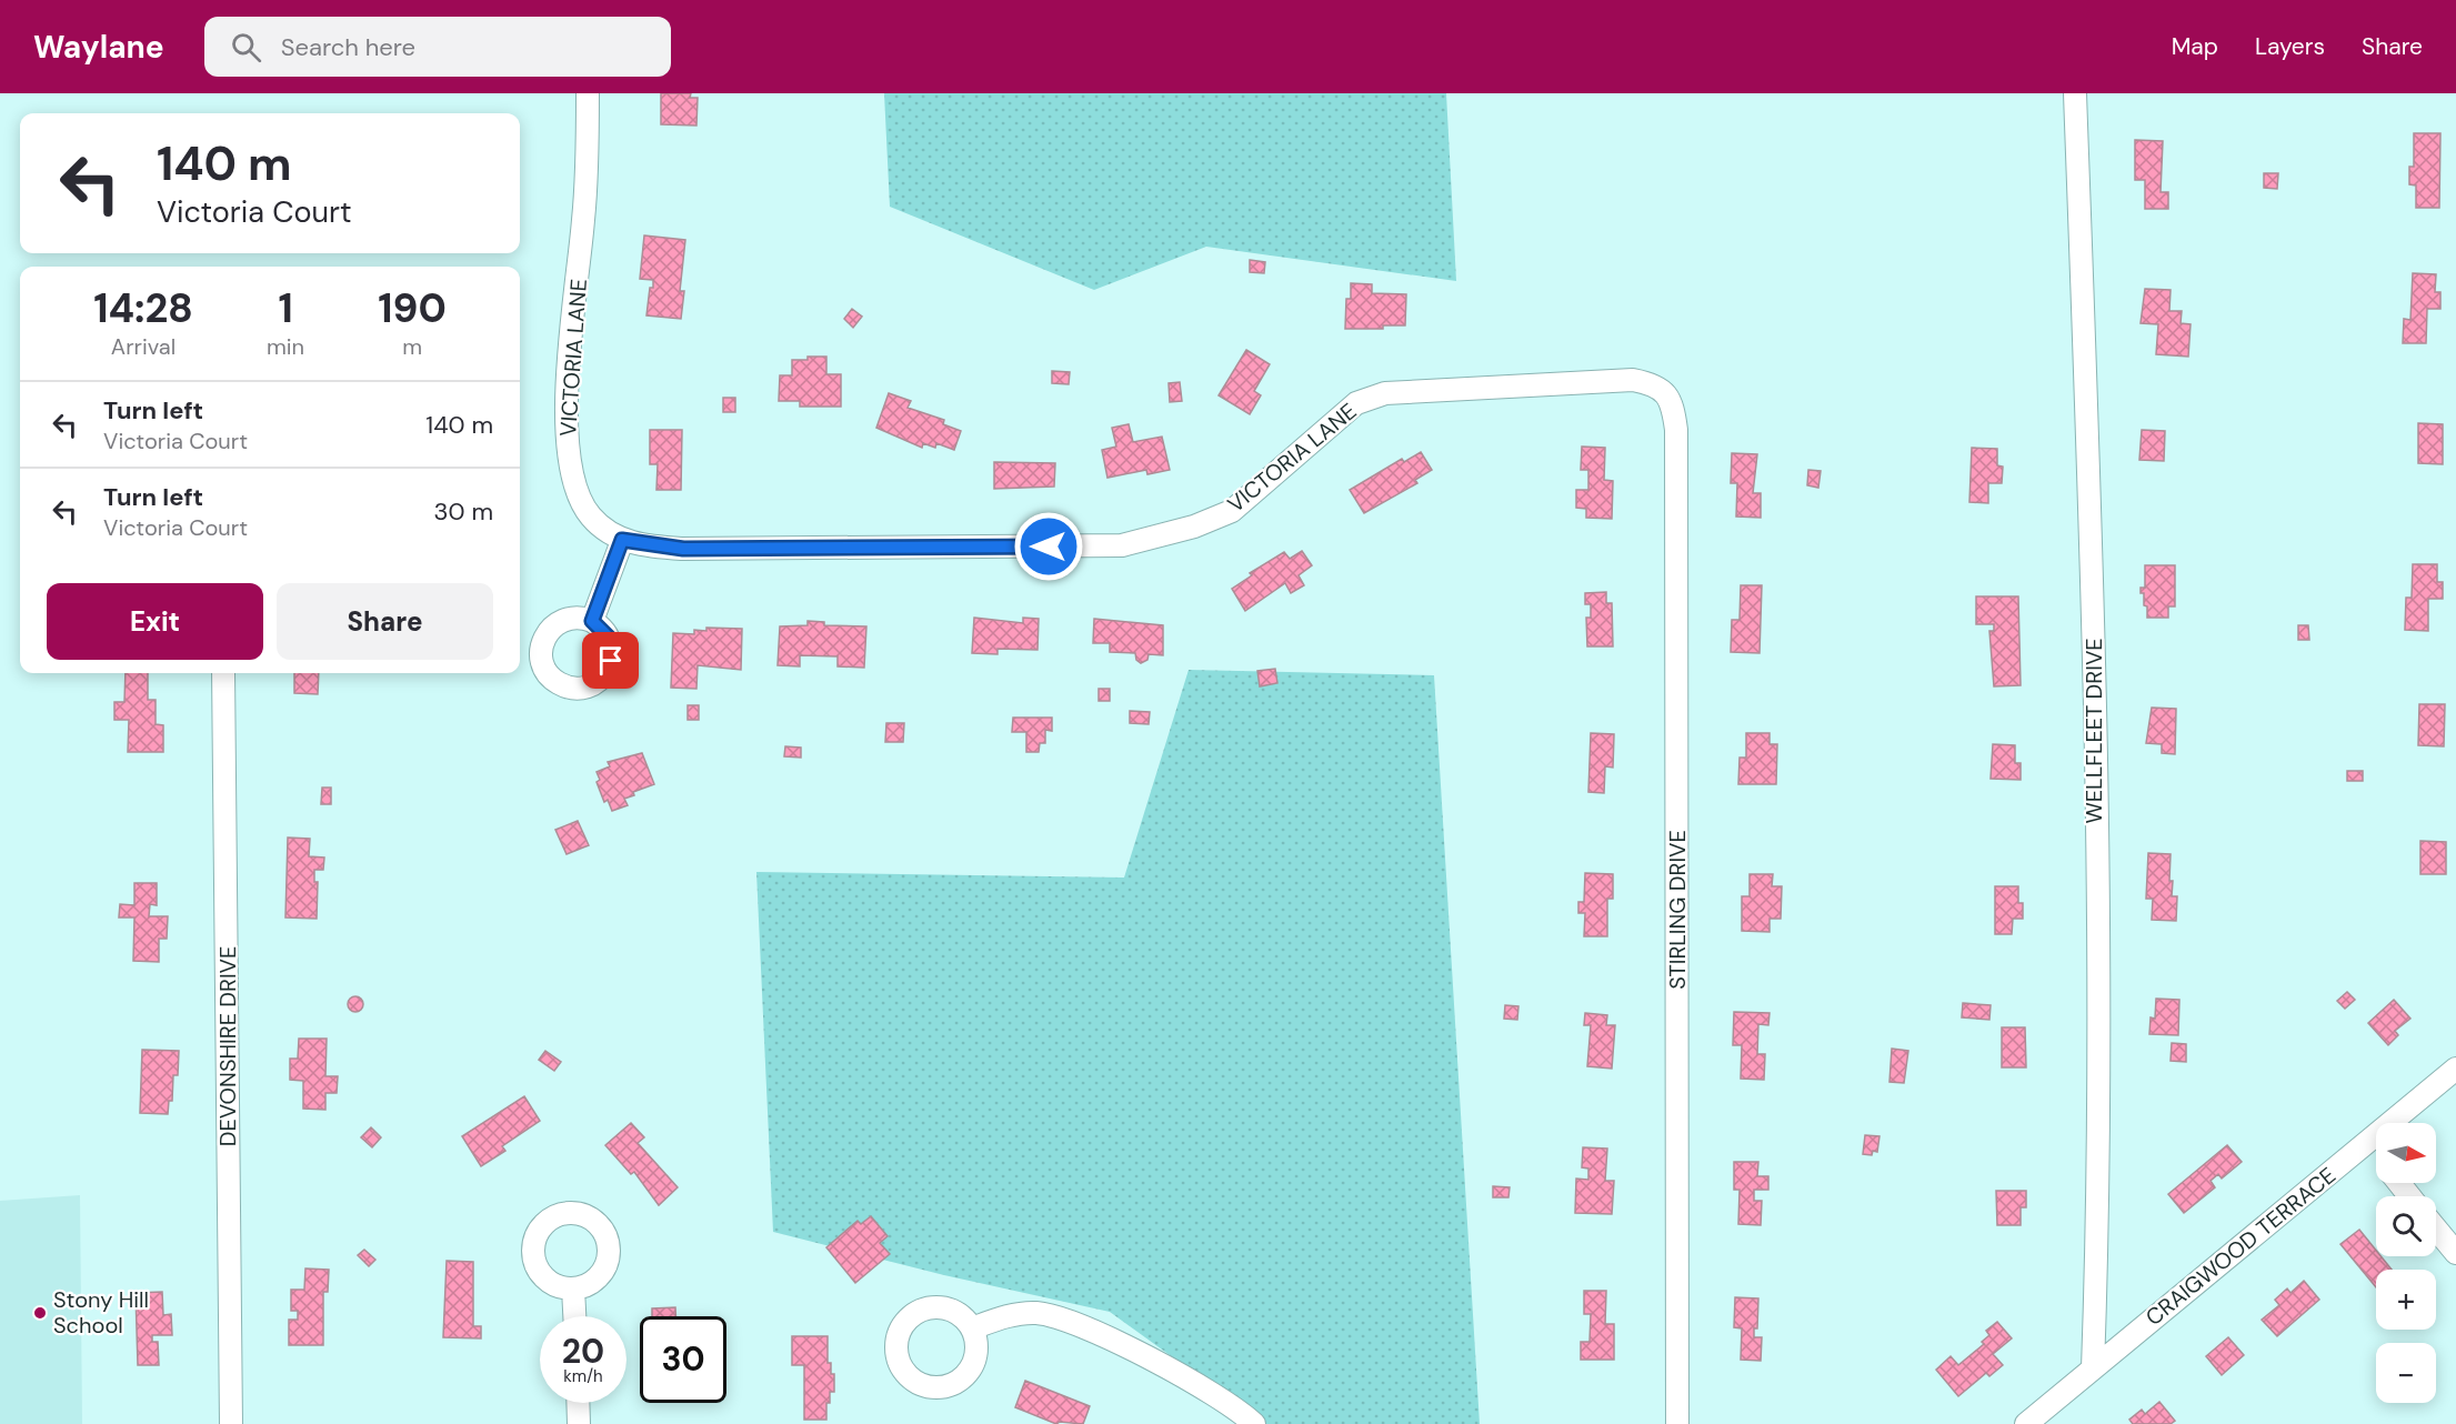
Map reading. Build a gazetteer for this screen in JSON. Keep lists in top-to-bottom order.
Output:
{
  "streets": {
    "street": [
      "VICTORIA LANE",
      "WELLFLEET DRIVE",
      "STIRLING DRIVE",
      "DEVONSHIRE DRIVE",
      "CRAIGWOOD TERRACE"
    ]
  },
  "crossings": [
    ["VICTORIA LANE", "STIRLING DRIVE"],
    ["WELLFLEET DRIVE", "CRAIGWOOD TERRACE"]
  ],
  "places": ["Stony Hill School"],
  "north": "right",
  "page": {
    "header": "Waylane",
    "search": "Search here",
    "nav": ["Map", "Layers", "Share"],
    "turn": ["140 m", "Victoria Court"],
    "eta": [
      "14:28",
      "Arrival",
      "1",
      "min",
      "190",
      "m"
    ],
    "list": [
      {
        "name": "Turn left",
        "note": "Victoria Court",
        "value": "140 m"
      },
      {
        "name": "Turn left",
        "note": "Victoria Court",
        "value": "30 m"
      }
    ],
    "buttons": ["Exit", "Share"],
    "map_buttons": ["+", "−"],
    "speed": "20 km/h",
    "limit": "30"
  }
}
